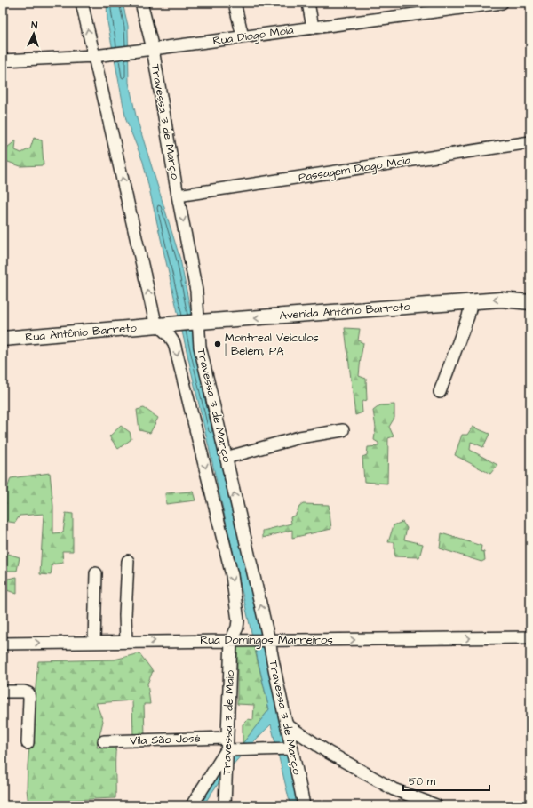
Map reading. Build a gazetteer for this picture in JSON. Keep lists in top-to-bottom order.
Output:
{
  "streets": {
    "main road": ["Avenida Antônio Barreto", "Rua Antônio Barreto"],
    "street": [
      "Rua Diogo Móia",
      "Travessa 3 de Março",
      "Passagem Diogo Moia",
      "Rua Domingos Marreiros",
      "Travessa 3 de Maio",
      "Vila São José"
    ]
  },
  "crossings": [
    ["Rua Diogo Móia", "Travessa 3 de Março"],
    ["Travessa 3 de Março", "Passagem Diogo Moia"],
    ["Travessa 3 de Março", "Avenida Antônio Barreto"],
    ["Travessa 3 de Março", "Rua Antônio Barreto"],
    ["Travessa 3 de Março", "Rua Domingos Marreiros"],
    ["Travessa 3 de Março", "Travessa 3 de Maio"],
    ["Avenida Antônio Barreto", "Rua Antônio Barreto"],
    ["Rua Domingos Marreiros", "Travessa 3 de Maio"],
    ["Travessa 3 de Maio", "Vila São José"]
  ],
  "one_way": ["Avenida Antônio Barreto", "Rua Domingos Marreiros"],
  "places": ["Montreal Veículos | Belém, PA"],
  "scale_bar": "50 m",
  "north": "top"
}
